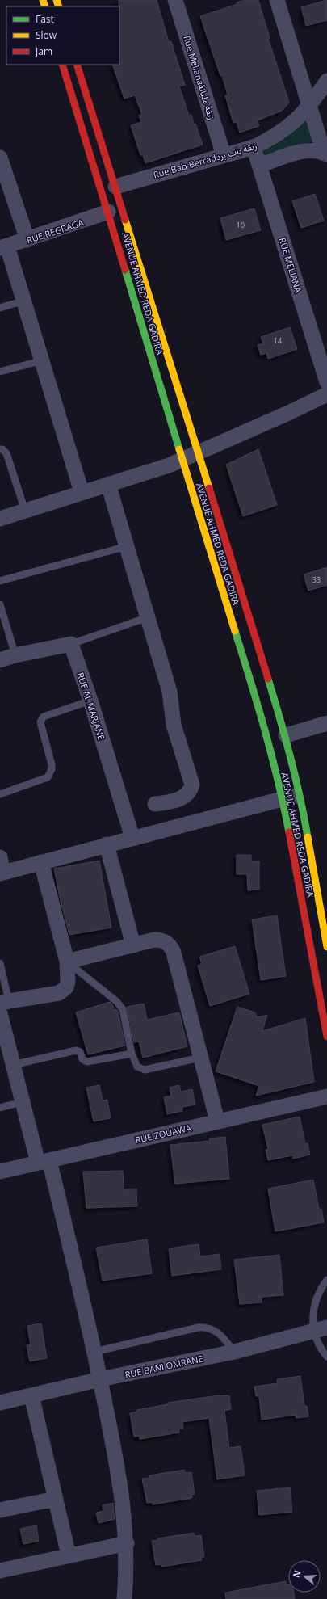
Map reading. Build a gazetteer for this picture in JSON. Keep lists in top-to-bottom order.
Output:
{
  "streets": {
    "main road": ["AVENUE AHMED REDA GADIRA"],
    "street": [
      "Rue Melianaزنقة مليانة",
      "Rue Bab Berradزنقة باب برد",
      "RUE REGRAGA",
      "RUE MELIANA",
      "RUE AL MARJANE",
      "RUE ZOUAWA",
      "RUE BANI OMRANE"
    ]
  },
  "crossings": [
    ["Rue Melianaزنقة مليانة", "Rue Bab Berradزنقة باب برد"],
    ["Rue Bab Berradزنقة باب برد", "RUE MELIANA"],
    ["Rue Bab Berradزنقة باب برد", "AVENUE AHMED REDA GADIRA"],
    ["RUE REGRAGA", "AVENUE AHMED REDA GADIRA"]
  ],
  "house_numbers": ["10", "14", "33"],
  "legend": ["Fast", "Slow", "Jam"],
  "north": "left"
}
